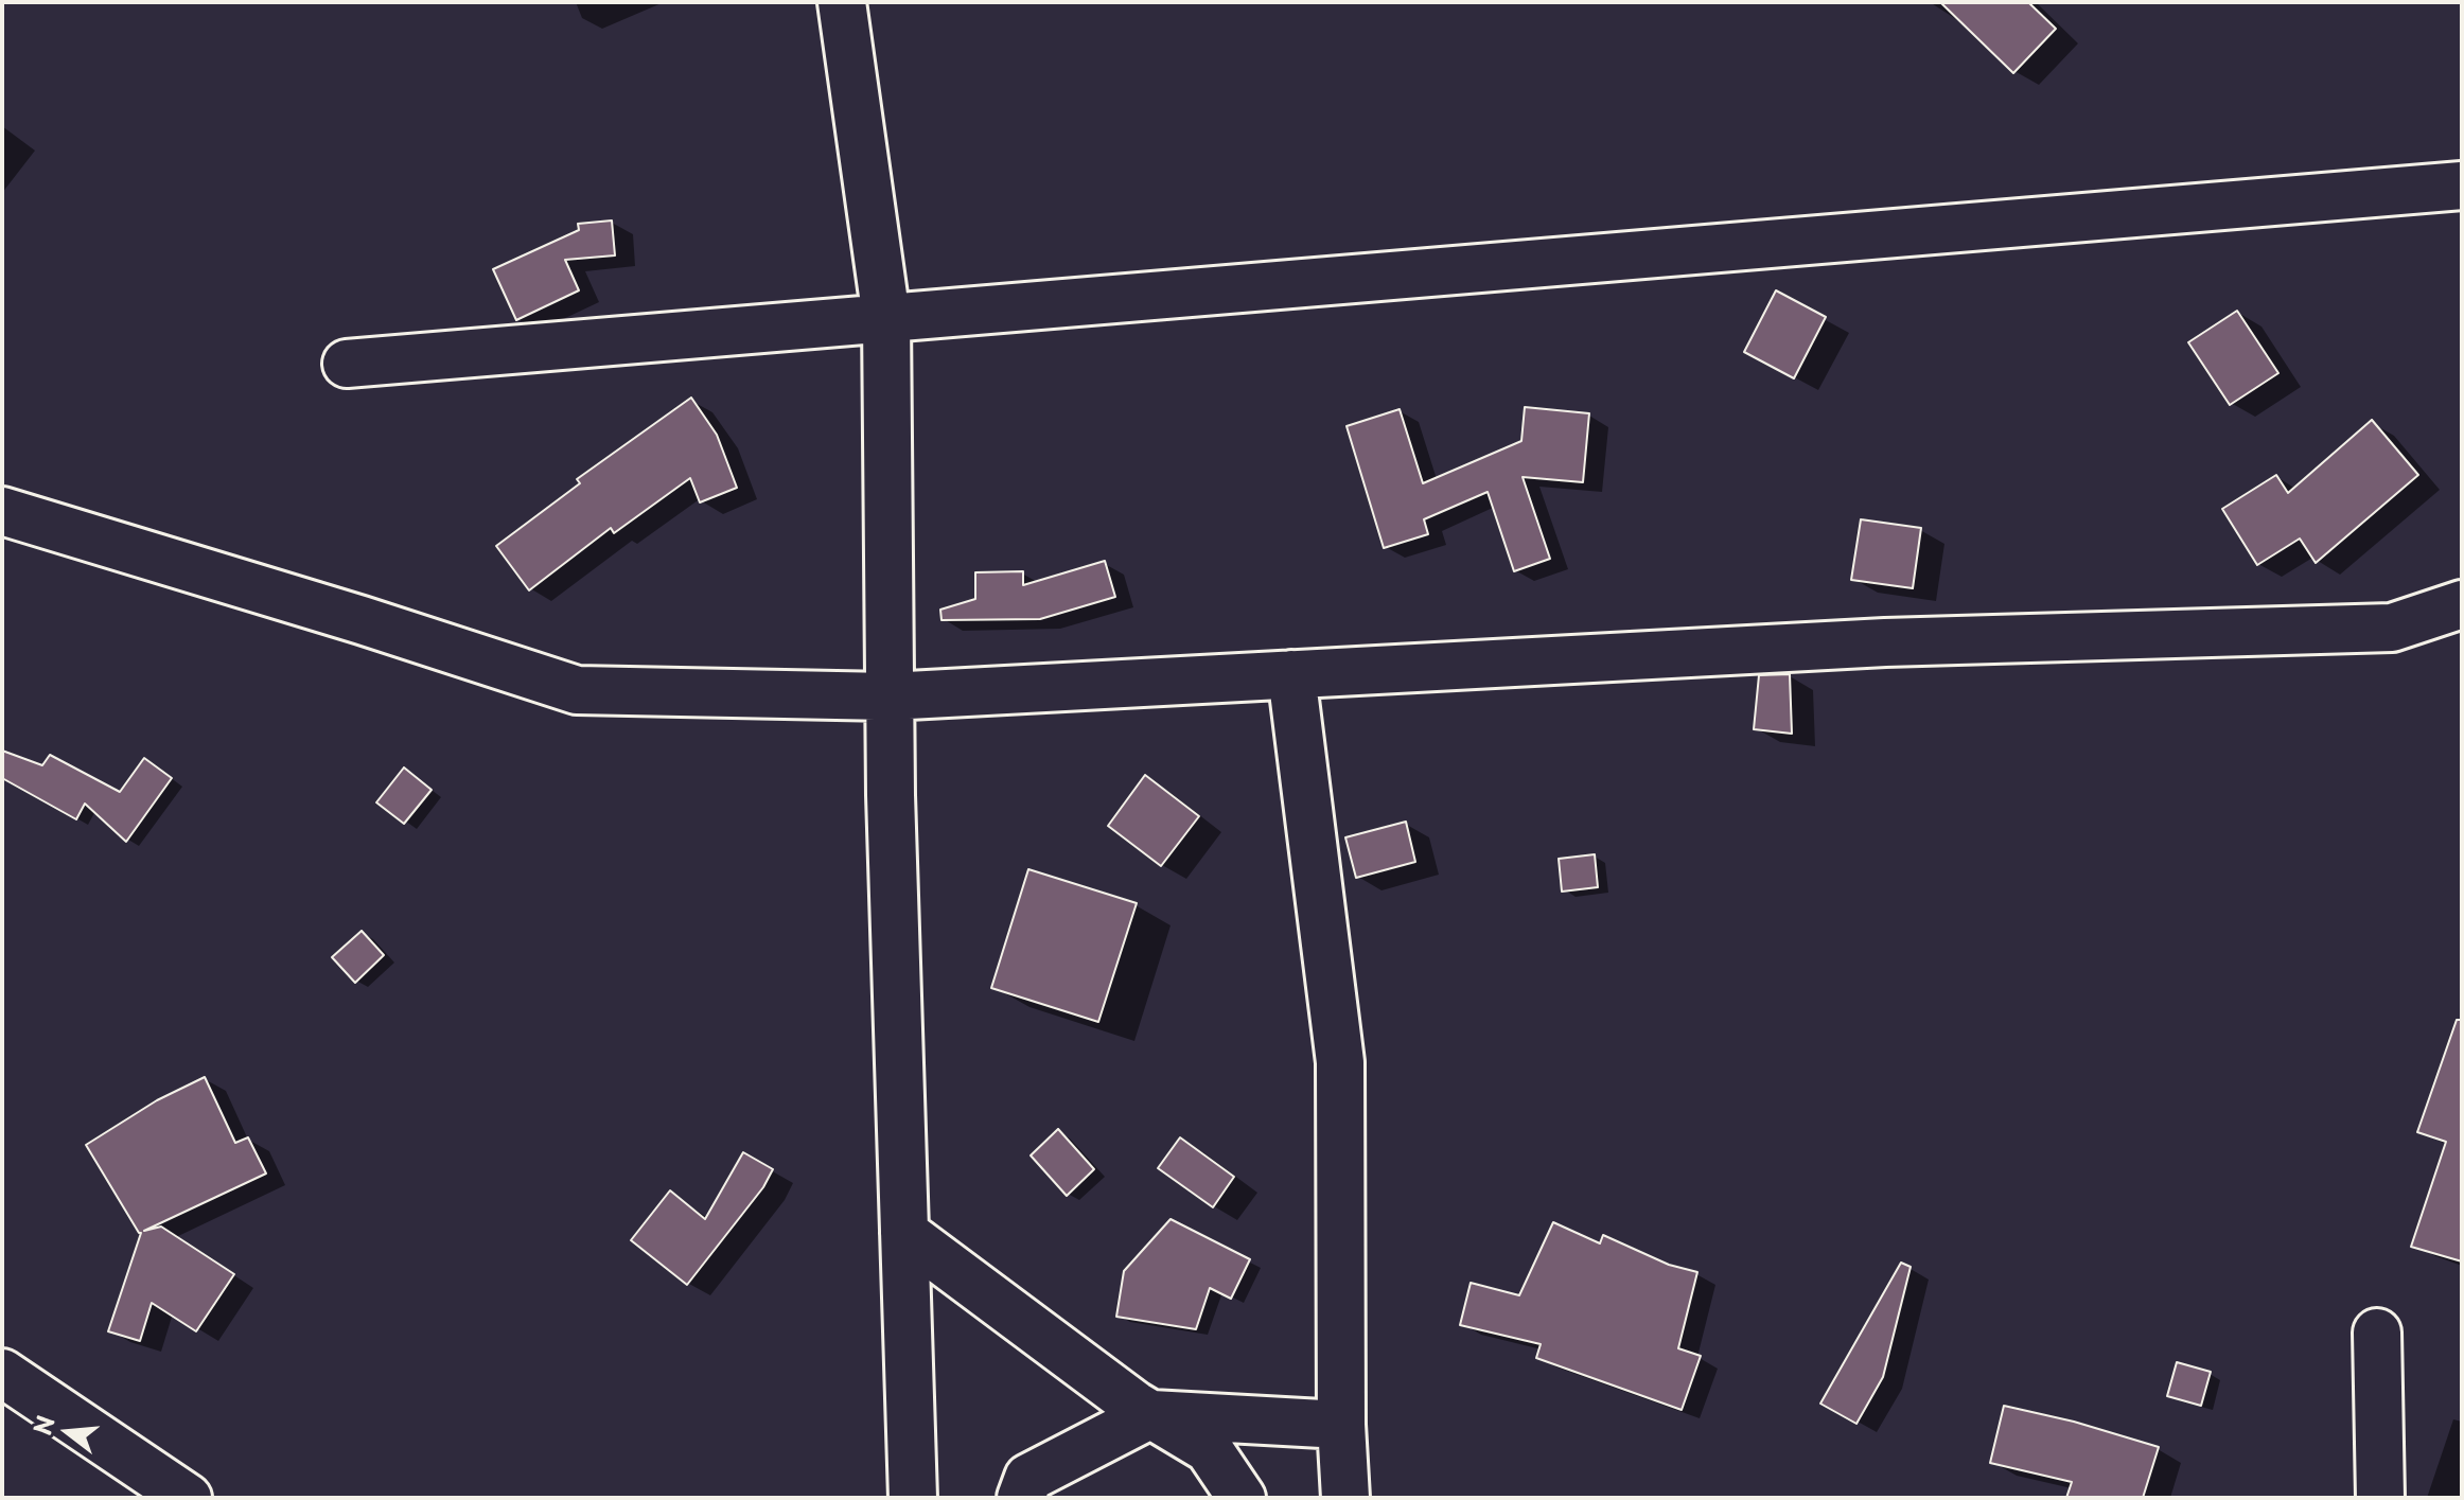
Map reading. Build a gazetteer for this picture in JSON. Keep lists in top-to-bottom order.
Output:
{
  "north": "left"
}
